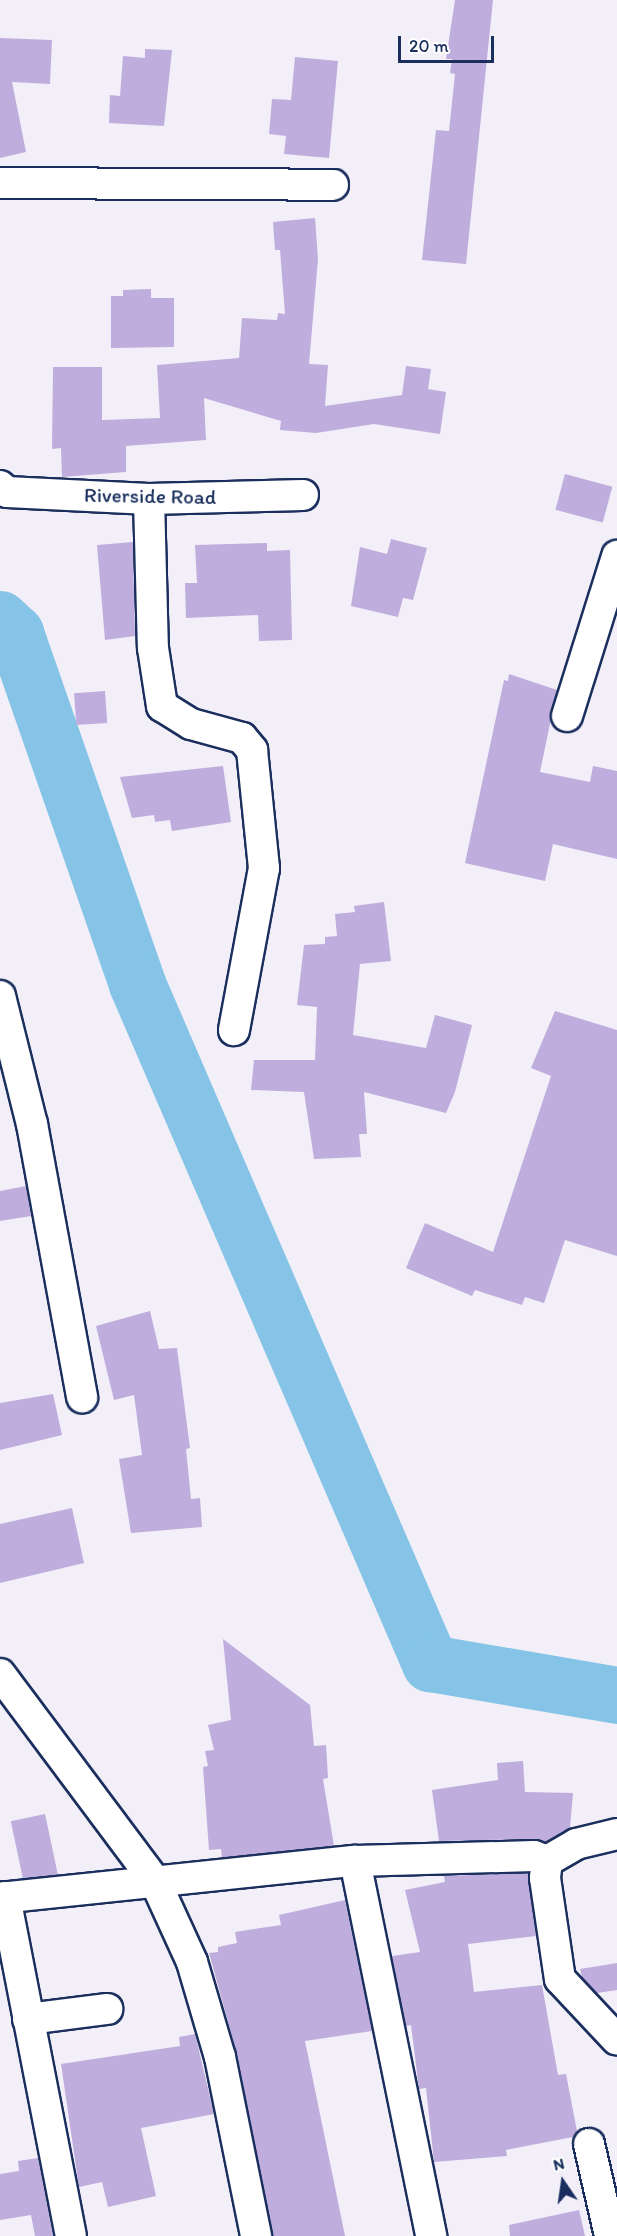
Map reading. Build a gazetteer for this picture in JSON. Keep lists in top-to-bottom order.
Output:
{
  "streets": {
    "street": ["Riverside Road"]
  },
  "scale_bar": "20 m",
  "north": "top"
}
